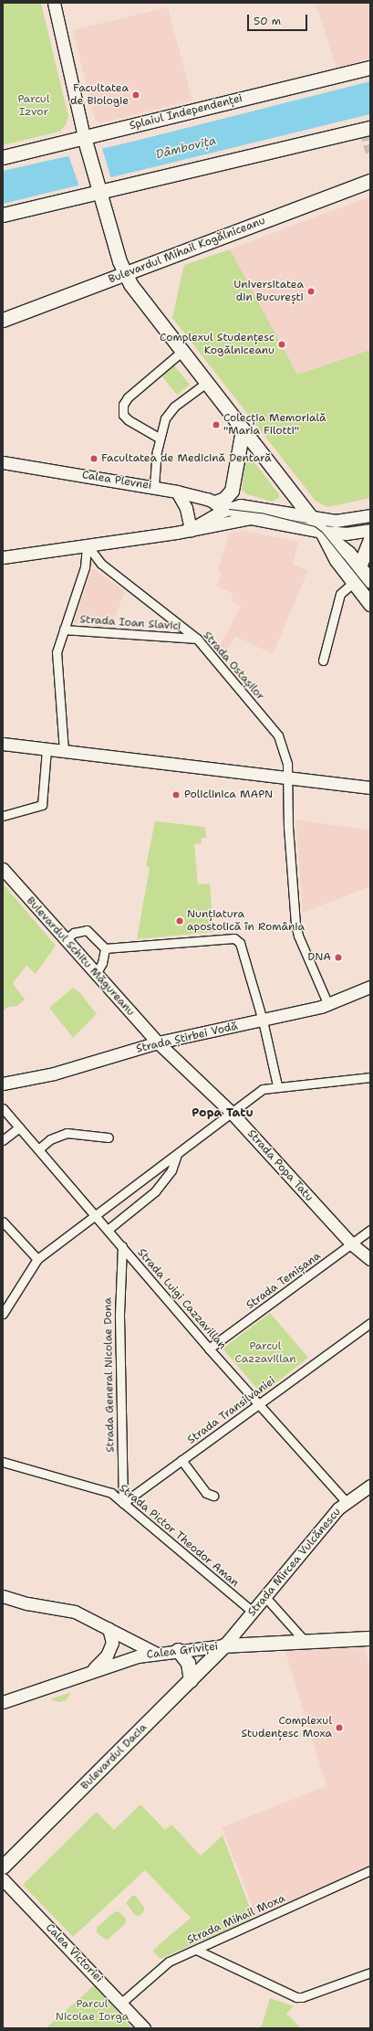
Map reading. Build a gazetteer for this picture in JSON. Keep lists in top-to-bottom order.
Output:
{
  "streets": {
    "main road": [
      "Splaiul Independenței",
      "Bulevardul Mihail Kogălniceanu",
      "Calea Griviței",
      "Bulevardul Dacia"
    ],
    "street": [
      "Calea Plevnei",
      "Strada Ioan Slavici",
      "Strada Ostașilor",
      "Bulevardul Schitu Măgureanu",
      "Strada Știrbei Vodă",
      "Strada Popa Tatu",
      "Strada Temișana",
      "Strada Luigi Cazzavillan",
      "Strada General Nicolae Dona",
      "Strada Transilvaniei",
      "Strada Pictor Theodor Aman",
      "Strada Mircea Vulcănescu",
      "Strada Mihail Moxa",
      "Calea Victoriei"
    ]
  },
  "crossings": [
    ["Calea Plevnei", "Strada Ostașilor"],
    ["Strada Ioan Slavici", "Strada Ostașilor"],
    ["Strada Ostașilor", "Strada Știrbei Vodă"],
    ["Bulevardul Schitu Măgureanu", "Strada Știrbei Vodă"],
    ["Bulevardul Schitu Măgureanu", "Strada Popa Tatu"],
    ["Strada Știrbei Vodă", "Strada Popa Tatu"],
    ["Strada Popa Tatu", "Strada Temișana"],
    ["Strada Temișana", "Strada Luigi Cazzavillan"],
    ["Strada Luigi Cazzavillan", "Strada General Nicolae Dona"],
    ["Strada Luigi Cazzavillan", "Strada Transilvaniei"],
    ["Strada Luigi Cazzavillan", "Strada Mircea Vulcănescu"],
    ["Strada General Nicolae Dona", "Strada Transilvaniei"],
    ["Strada General Nicolae Dona", "Strada Pictor Theodor Aman"],
    ["Strada Transilvaniei", "Strada Pictor Theodor Aman"],
    ["Strada Pictor Theodor Aman", "Strada Mircea Vulcănescu"],
    ["Strada Mircea Vulcănescu", "Calea Griviței"],
    ["Strada Mircea Vulcănescu", "Bulevardul Dacia"],
    ["Calea Griviței", "Bulevardul Dacia"],
    ["Strada Mihail Moxa", "Calea Victoriei"]
  ],
  "districts": ["Popa Tatu"],
  "water": ["Dâmbovița"],
  "parks": ["Parcul Izvor", "Parcul Cazzavillan", "Parcul Nicolae Iorga"],
  "places": [
    "Facultatea de Biologie",
    "Universitatea din București",
    "Complexul Studențesc Kogălniceanu",
    "Colecția Memorială \"Maria Filotti\"",
    "Facultatea de Medicină Dentară",
    "Policlinica MAPN",
    "Nunțiatura apostolică în România",
    "DNA",
    "Complexul Studențesc Moxa"
  ],
  "scale_bar": "50 m"
}
